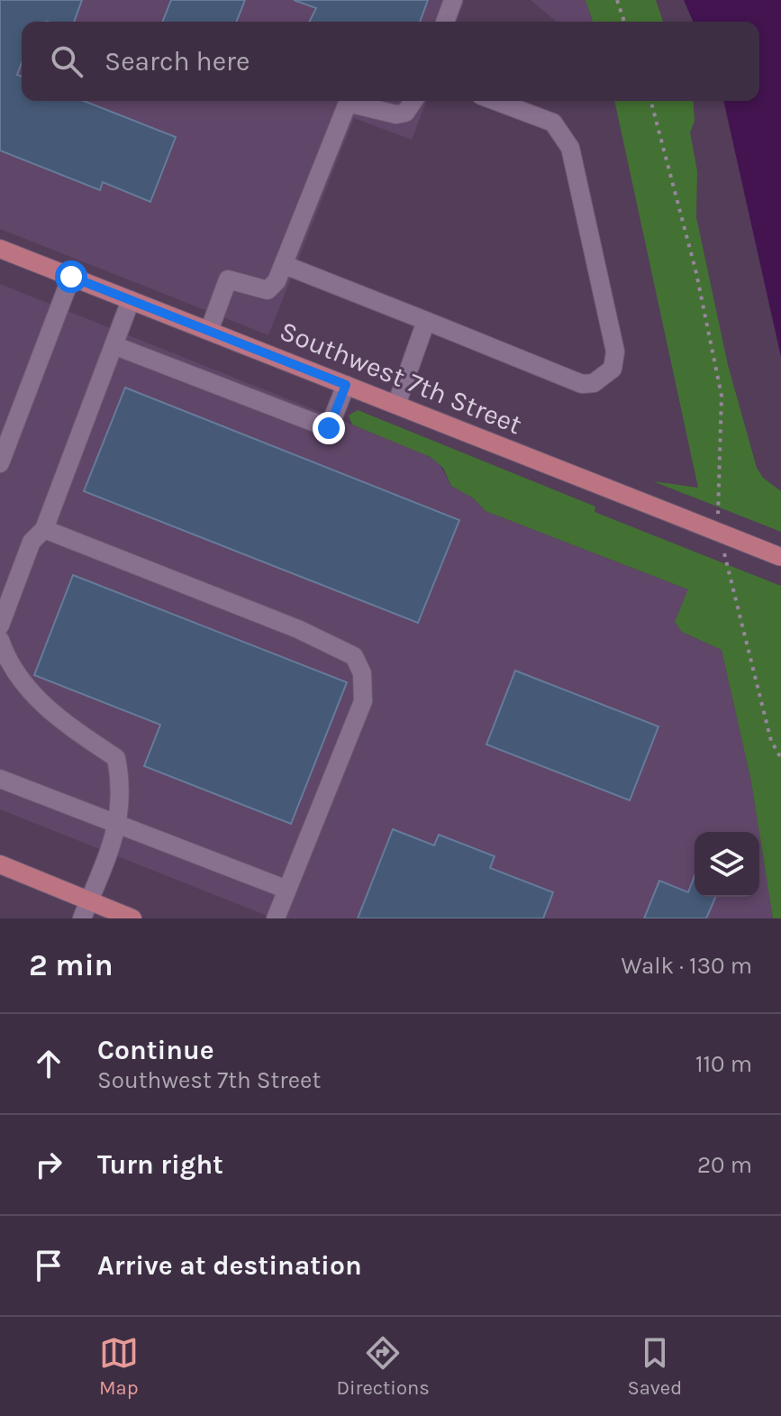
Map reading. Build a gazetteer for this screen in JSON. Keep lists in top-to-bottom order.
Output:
{
  "streets": {
    "main road": ["Southwest 7th Street"]
  },
  "page": {
    "search": "Search here",
    "heading": ["2 min", "Walk · 130 m"],
    "list": [
      ["Continue", "Southwest 7th Street", "110 m"],
      ["Turn right", "20 m"],
      "Arrive at destination"
    ],
    "nav": ["Map", "Directions", "Saved"]
  }
}
